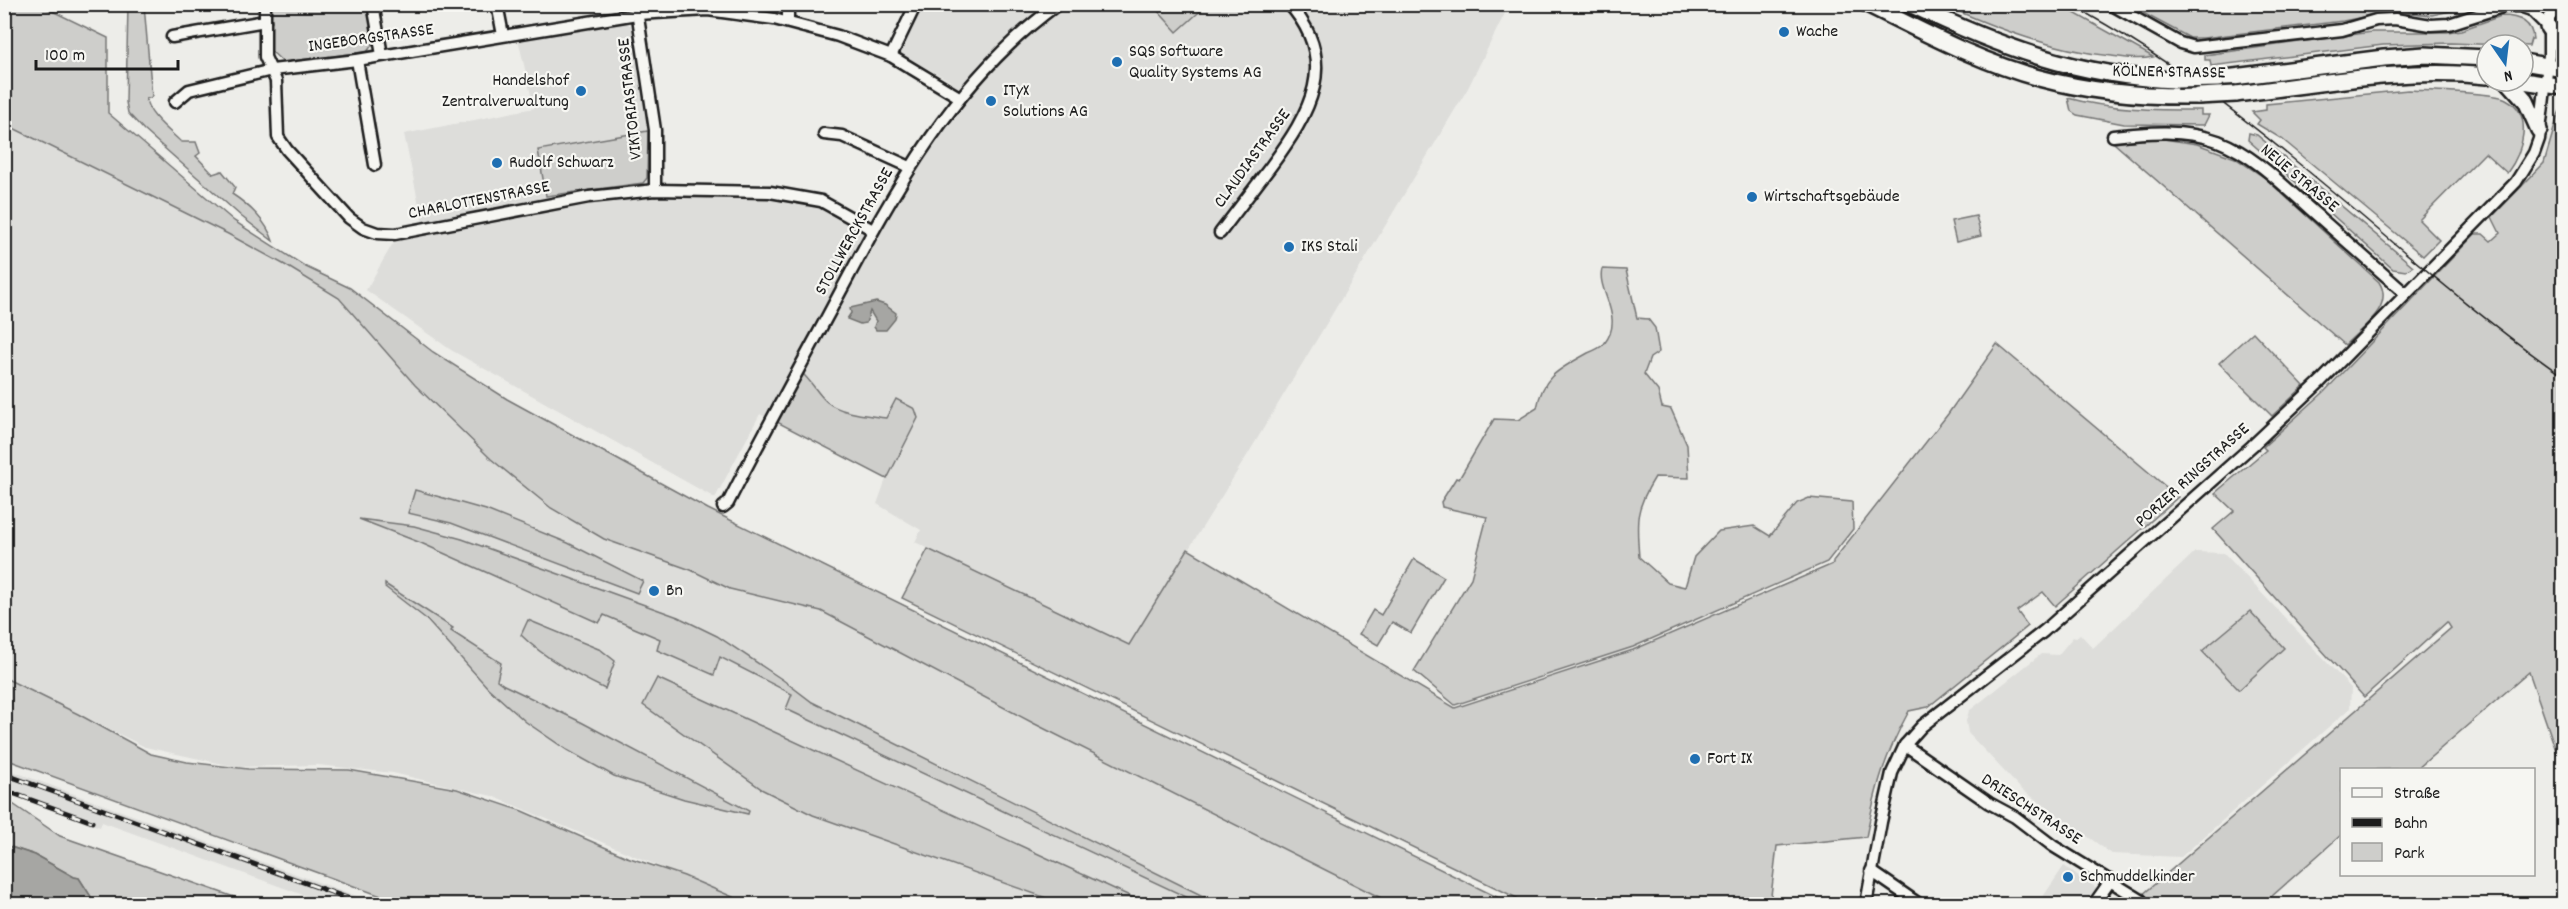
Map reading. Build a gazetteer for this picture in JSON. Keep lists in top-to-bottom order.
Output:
{
  "streets": {
    "main road": ["KÖLNER STRASSE"],
    "street": [
      "INGEBORGSTRASSE",
      "VIKTORIASTRASSE",
      "CLAUDIASTRASSE",
      "NEUE STRASSE",
      "CHARLOTTENSTRASSE",
      "STOLLWERCKSTRASSE",
      "PORZER RINGSTRASSE",
      "DRIESCHSTRASSE"
    ]
  },
  "crossings": [
    ["INGEBORGSTRASSE", "VIKTORIASTRASSE"],
    ["INGEBORGSTRASSE", "CHARLOTTENSTRASSE"],
    ["INGEBORGSTRASSE", "STOLLWERCKSTRASSE"],
    ["VIKTORIASTRASSE", "CHARLOTTENSTRASSE"],
    ["NEUE STRASSE", "PORZER RINGSTRASSE"],
    ["CHARLOTTENSTRASSE", "STOLLWERCKSTRASSE"],
    ["PORZER RINGSTRASSE", "DRIESCHSTRASSE"]
  ],
  "places": [
    "Wache",
    "SQS Software Quality Systems AG",
    "Handelshof Zentralverwaltung",
    "ITyX Solutions AG",
    "Rudolf Schwarz",
    "Wirtschaftsgebäude",
    "IKS Stali",
    "Bn",
    "Fort IX",
    "Schmuddelkinder"
  ],
  "legend": ["Straße", "Bahn", "Park"],
  "scale_bar": "100 m",
  "north": "bottom"
}
